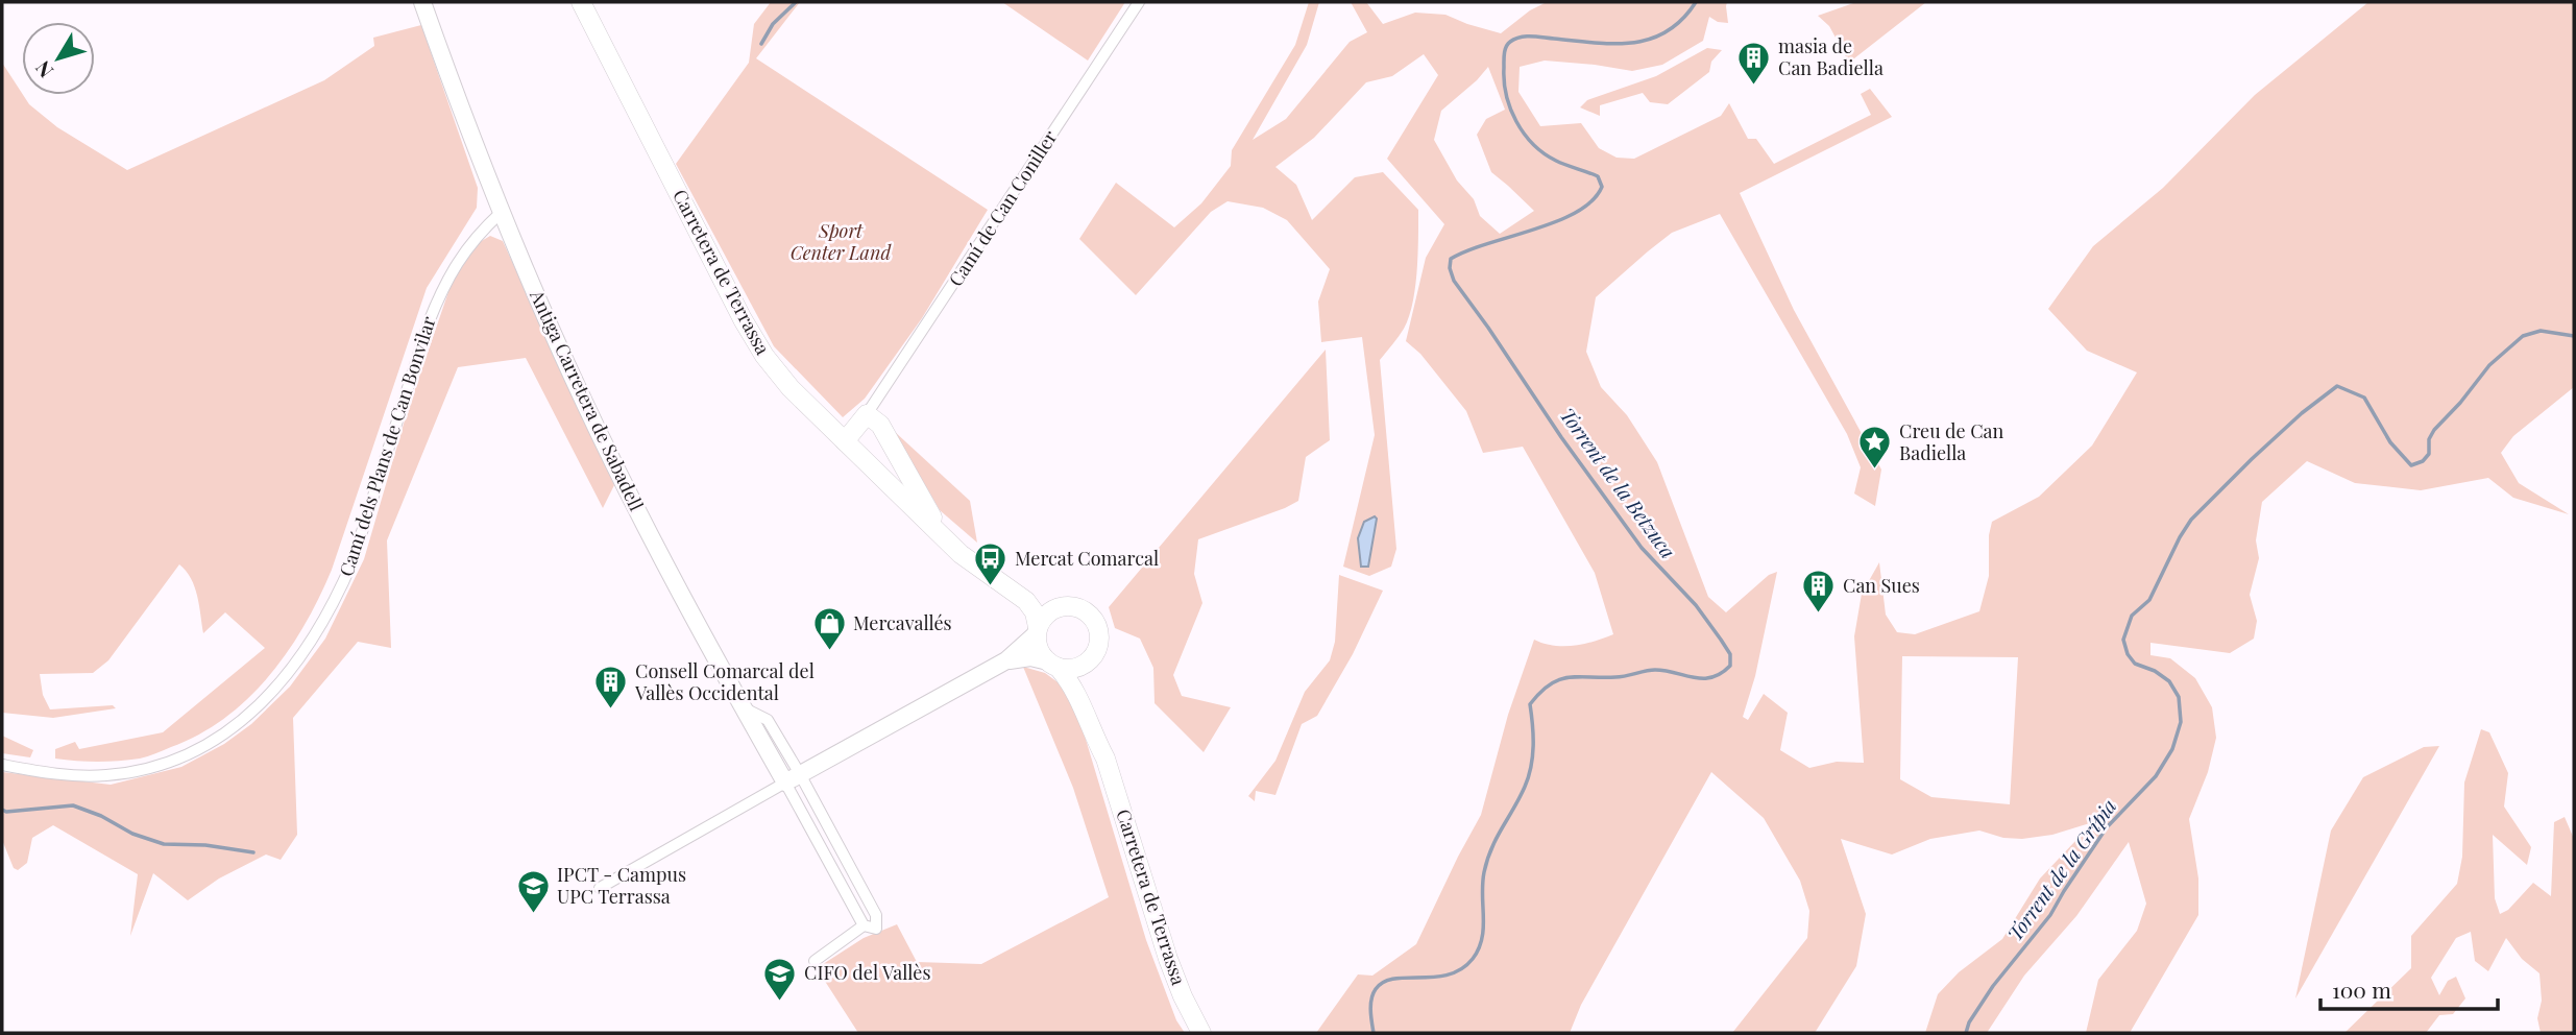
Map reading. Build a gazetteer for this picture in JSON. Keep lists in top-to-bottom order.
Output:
{
  "streets": {
    "main road": ["Carretera de Terrassa"],
    "street": ["Camí de Can Coniller", "Antiga Carretera de Sabadell", "Camí dels Plans de Can Bonvilar"]
  },
  "crossings": [
    ["Antiga Carretera de Sabadell", "Camí dels Plans de Can Bonvilar"]
  ],
  "water": ["Torrent de la Betzuca", "Torrent de la Grípia"],
  "parks": ["Sport Center Land"],
  "places": {
    "building": ["masia de Can Badiella", "Can Sues", "Consell Comarcal del Vallès Occidental"],
    "place": ["Creu de Can Badiella"],
    "bus stop": ["Mercat Comarcal"],
    "shop": ["Mercavallés"],
    "school or university": ["IPCT - Campus UPC Terrassa", "CIFO del Vallès"]
  },
  "scale_bar": "100 m",
  "north": "bottom left"
}
